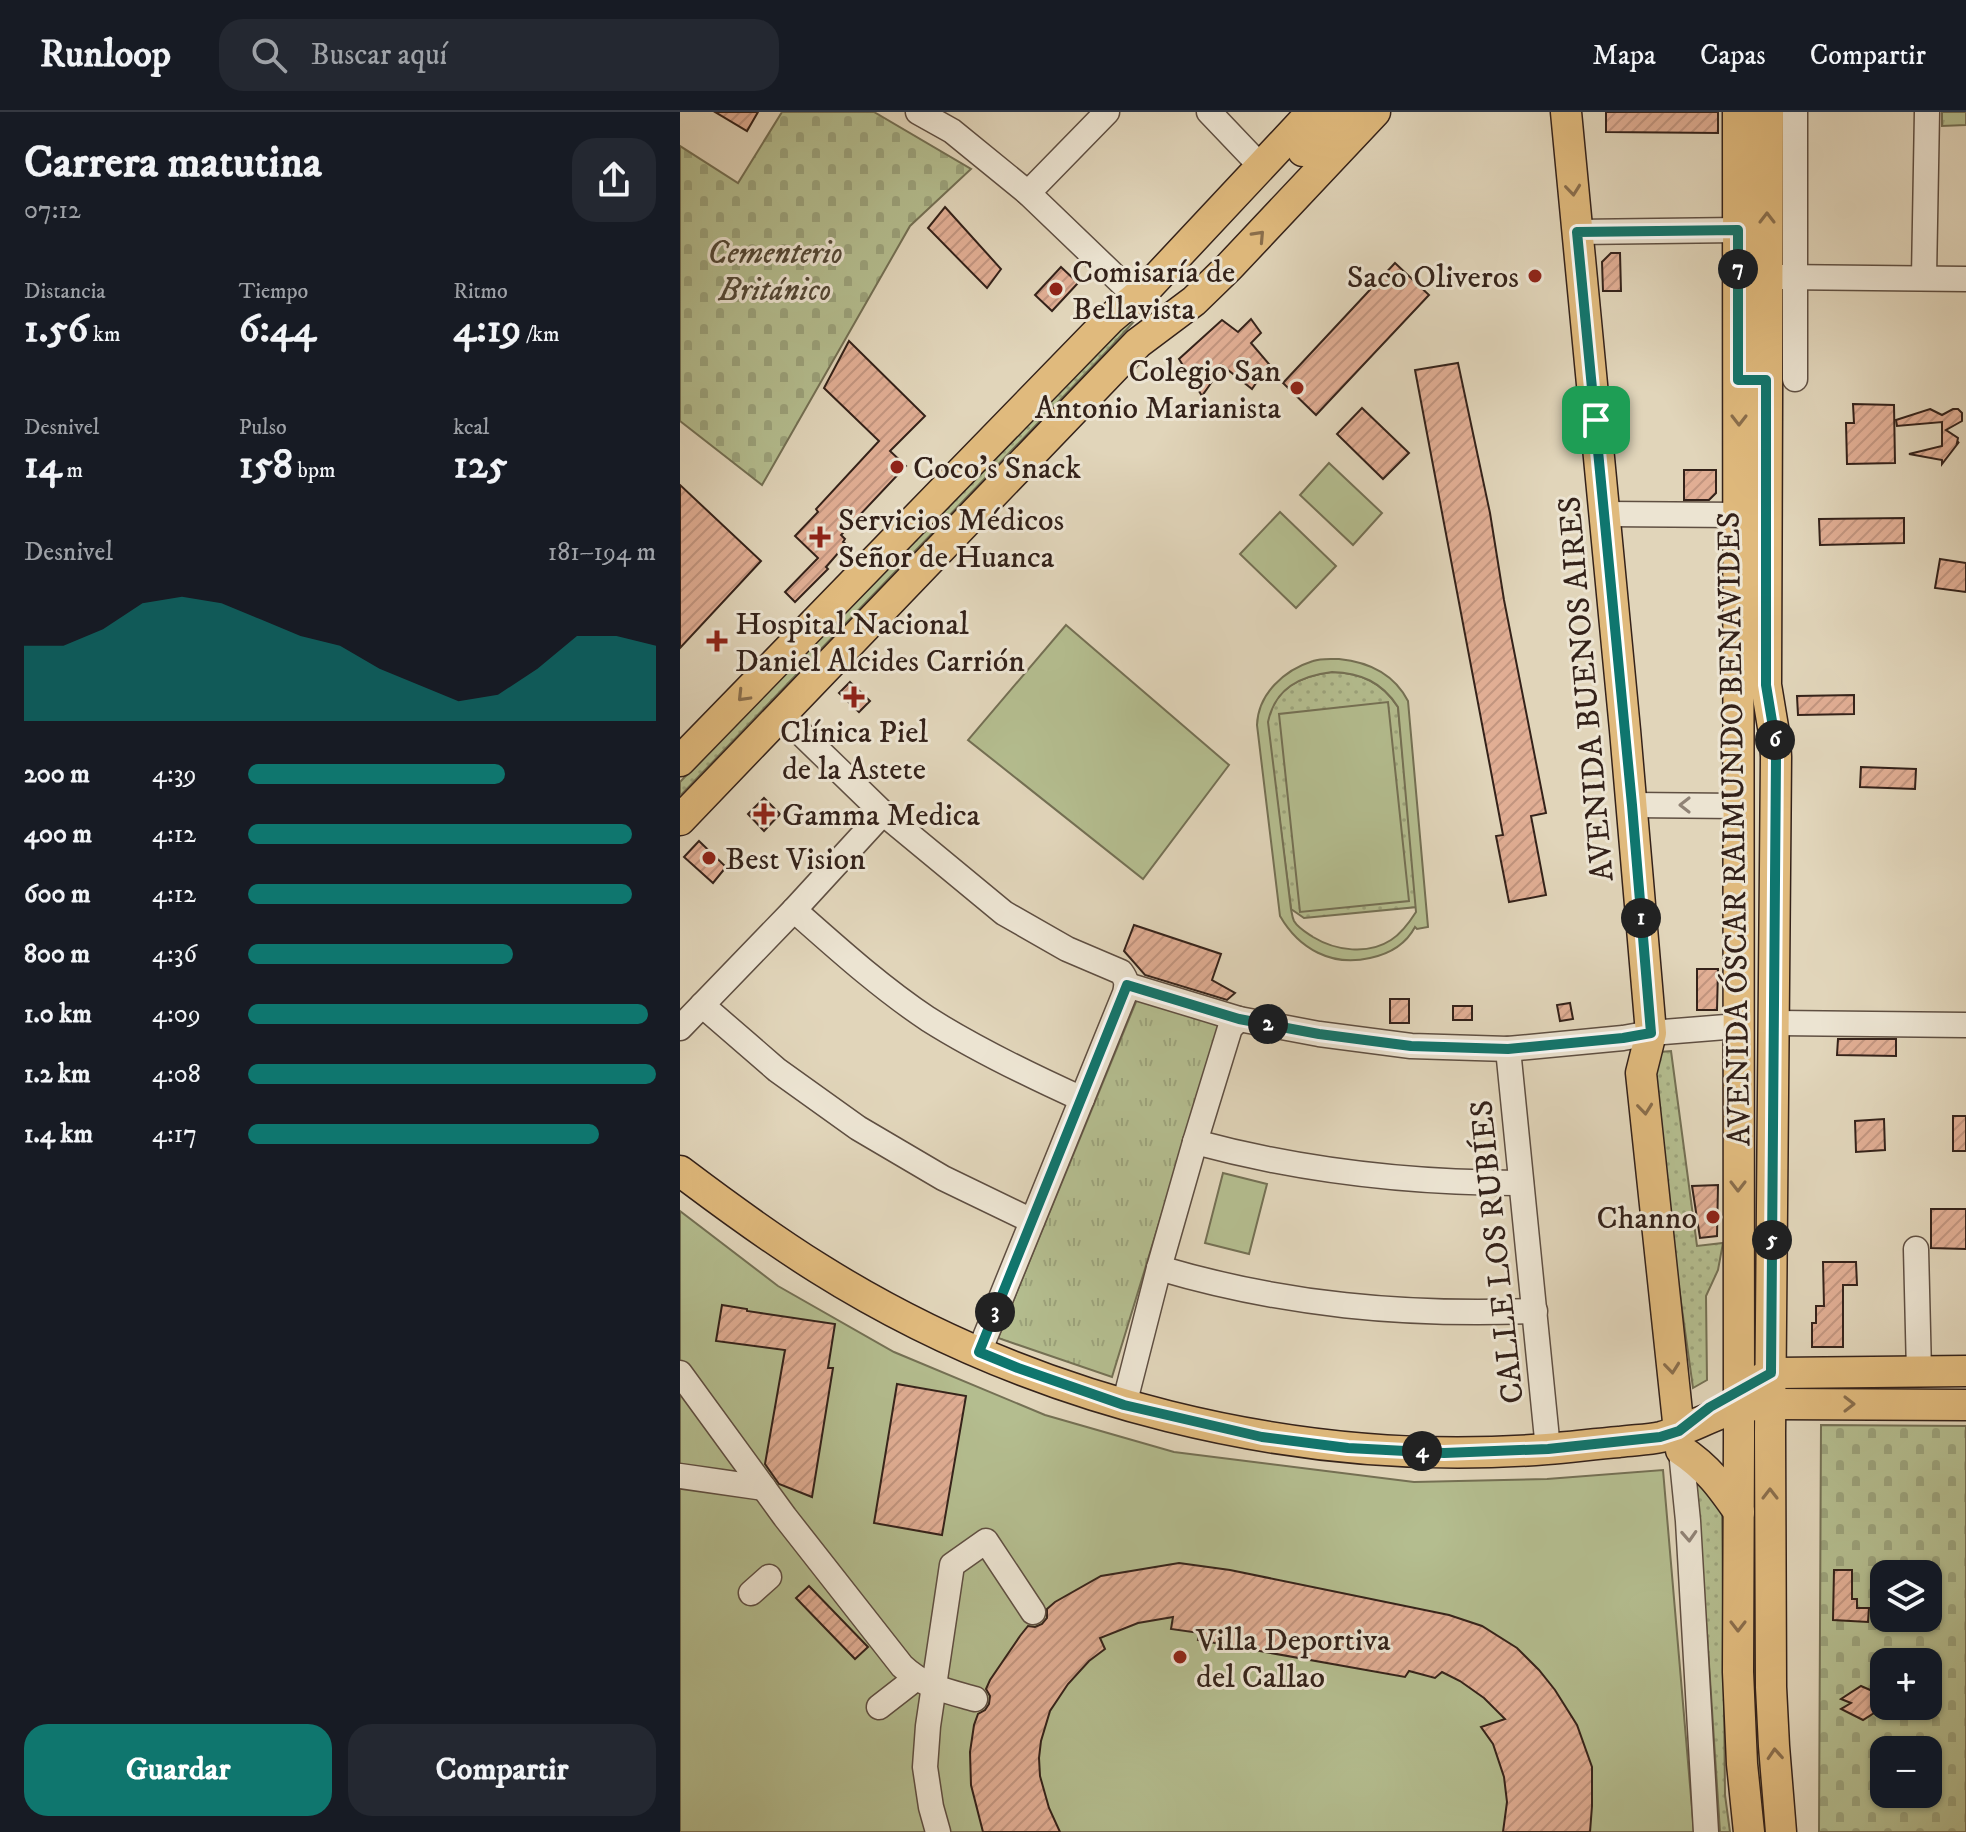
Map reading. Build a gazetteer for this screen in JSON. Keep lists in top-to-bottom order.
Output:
{
  "streets": {
    "main road": ["AVENIDA BUENOS AIRES", "AVENIDA ÓSCAR RAIMUNDO BENAVIDES"],
    "street": ["CALLE LOS RUBÍES"]
  },
  "one_way": ["AVENIDA BUENOS AIRES"],
  "parks": ["Cementerio Británico"],
  "places": {
    "other": [
      "Saco Oliveros",
      "Comisaría de Bellavista",
      "Colegio San Antonio Marianista",
      "Coco's Snack",
      "Best Vision",
      "Channo",
      "Villa Deportiva del Callao"
    ],
    "health": [
      "Servicios Médicos Señor de Huanca",
      "Hospital Nacional Daniel Alcides Carrión",
      "Clínica Piel de la Astete",
      "Gamma Medica"
    ]
  },
  "page": {
    "header": "Runloop",
    "search": "Buscar aquí",
    "nav": ["Mapa", "Capas", "Compartir"],
    "heading": ["Carrera matutina", "07:12"],
    "stats": [
      ["Distancia", "1.56 km"],
      ["Tiempo", "6:44"],
      ["Ritmo", "4:19 /km"],
      ["Desnivel", "14 m"],
      ["Pulso", "158 bpm"],
      ["kcal", "125"]
    ],
    "pins": [
      "7",
      "6",
      "1",
      "2",
      "5",
      "3",
      "4"
    ],
    "chart": ["Desnivel", "181–194 m"],
    "list": [
      {
        "name": "200 m",
        "note": "4:39"
      },
      {
        "name": "400 m",
        "note": "4:12"
      },
      {
        "name": "600 m",
        "note": "4:12"
      },
      {
        "name": "800 m",
        "note": "4:36"
      },
      {
        "name": "1.0 km",
        "note": "4:09"
      },
      {
        "name": "1.2 km",
        "note": "4:08"
      },
      {
        "name": "1.4 km",
        "note": "4:17"
      }
    ],
    "map_buttons": ["+", "−"],
    "buttons": ["Guardar", "Compartir"]
  }
}
